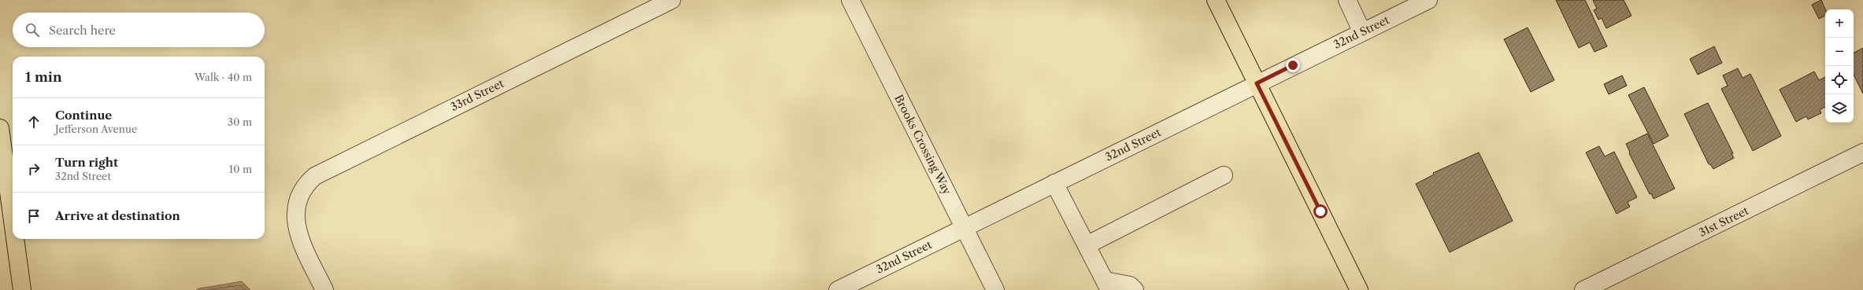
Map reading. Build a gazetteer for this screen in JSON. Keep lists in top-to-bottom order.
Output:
{
  "streets": {
    "street": [
      "32nd Street",
      "33rd Street",
      "Brooks Crossing Way",
      "31st Street"
    ]
  },
  "crossings": [
    ["32nd Street", "Brooks Crossing Way"]
  ],
  "page": {
    "map_buttons": ["+", "−"],
    "search": "Search here",
    "heading": ["1 min", "Walk · 40 m"],
    "list": [
      ["Continue", "Jefferson Avenue", "30 m"],
      ["Turn right", "32nd Street", "10 m"],
      "Arrive at destination"
    ]
  }
}
